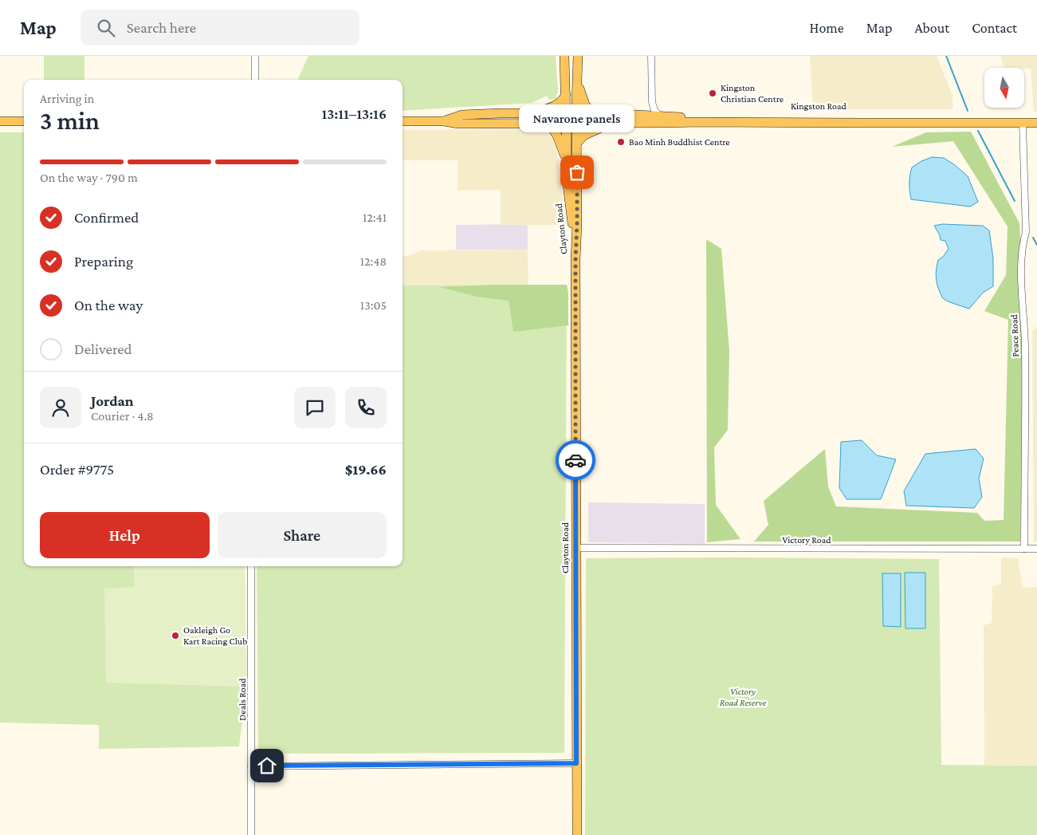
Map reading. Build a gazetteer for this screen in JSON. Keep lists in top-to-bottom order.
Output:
{
  "streets": {
    "main road": ["Kingston Road", "Clayton Road"],
    "street": ["Peace Road", "Victory Road", "Deals Road"]
  },
  "crossings": [
    ["Kingston Road", "Clayton Road"],
    ["Kingston Road", "Peace Road"],
    ["Clayton Road", "Victory Road"],
    ["Peace Road", "Victory Road"]
  ],
  "parks": ["Victory Road Reserve"],
  "places": [
    "Kingston Christian Centre",
    "Bao Minh Buddhist Centre",
    "Navarone panels",
    "Oakleigh Go Kart Racing Club"
  ],
  "north": "bottom",
  "page": {
    "header": "Map",
    "search": "Search here",
    "nav": [
      "Home",
      "Map",
      "About",
      "Contact"
    ],
    "heading": ["3 min", "Arriving in", "13:11–13:16"],
    "panel": [
      "Jordan",
      "Courier · 4.8",
      "Order #9775",
      "$19.66"
    ],
    "bubble": "Navarone panels",
    "bar": "On the way · 790 m",
    "list": [
      ["Confirmed", "12:41"],
      ["Preparing", "12:48"],
      ["On the way", "13:05"],
      "Delivered"
    ],
    "buttons": ["Help", "Share"]
  }
}
